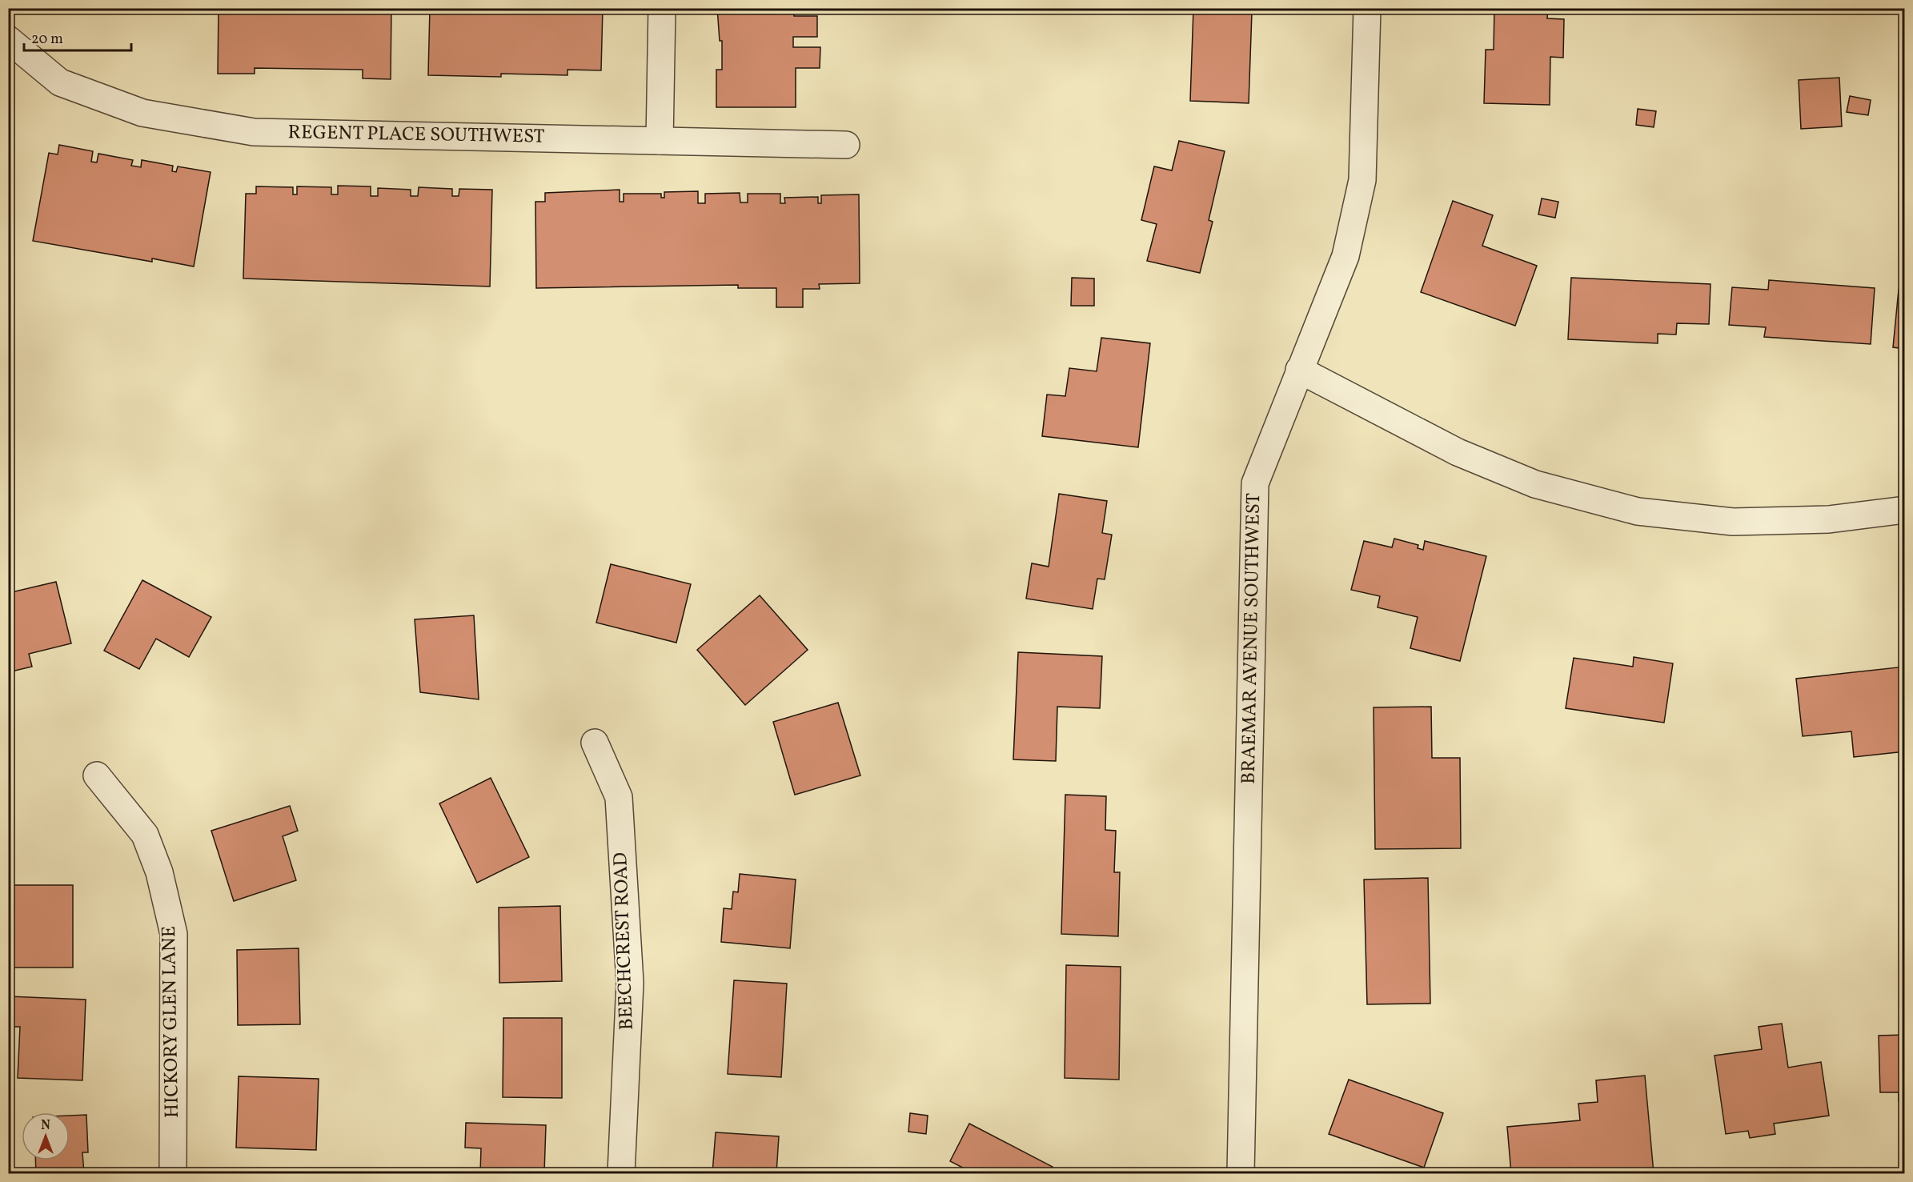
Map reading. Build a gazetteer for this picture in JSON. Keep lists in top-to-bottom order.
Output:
{
  "streets": {
    "street": [
      "REGENT PLACE SOUTHWEST",
      "BRAEMAR AVENUE SOUTHWEST",
      "BEECHCREST ROAD",
      "HICKORY GLEN LANE"
    ]
  },
  "scale_bar": "20 m",
  "north": "top"
}
